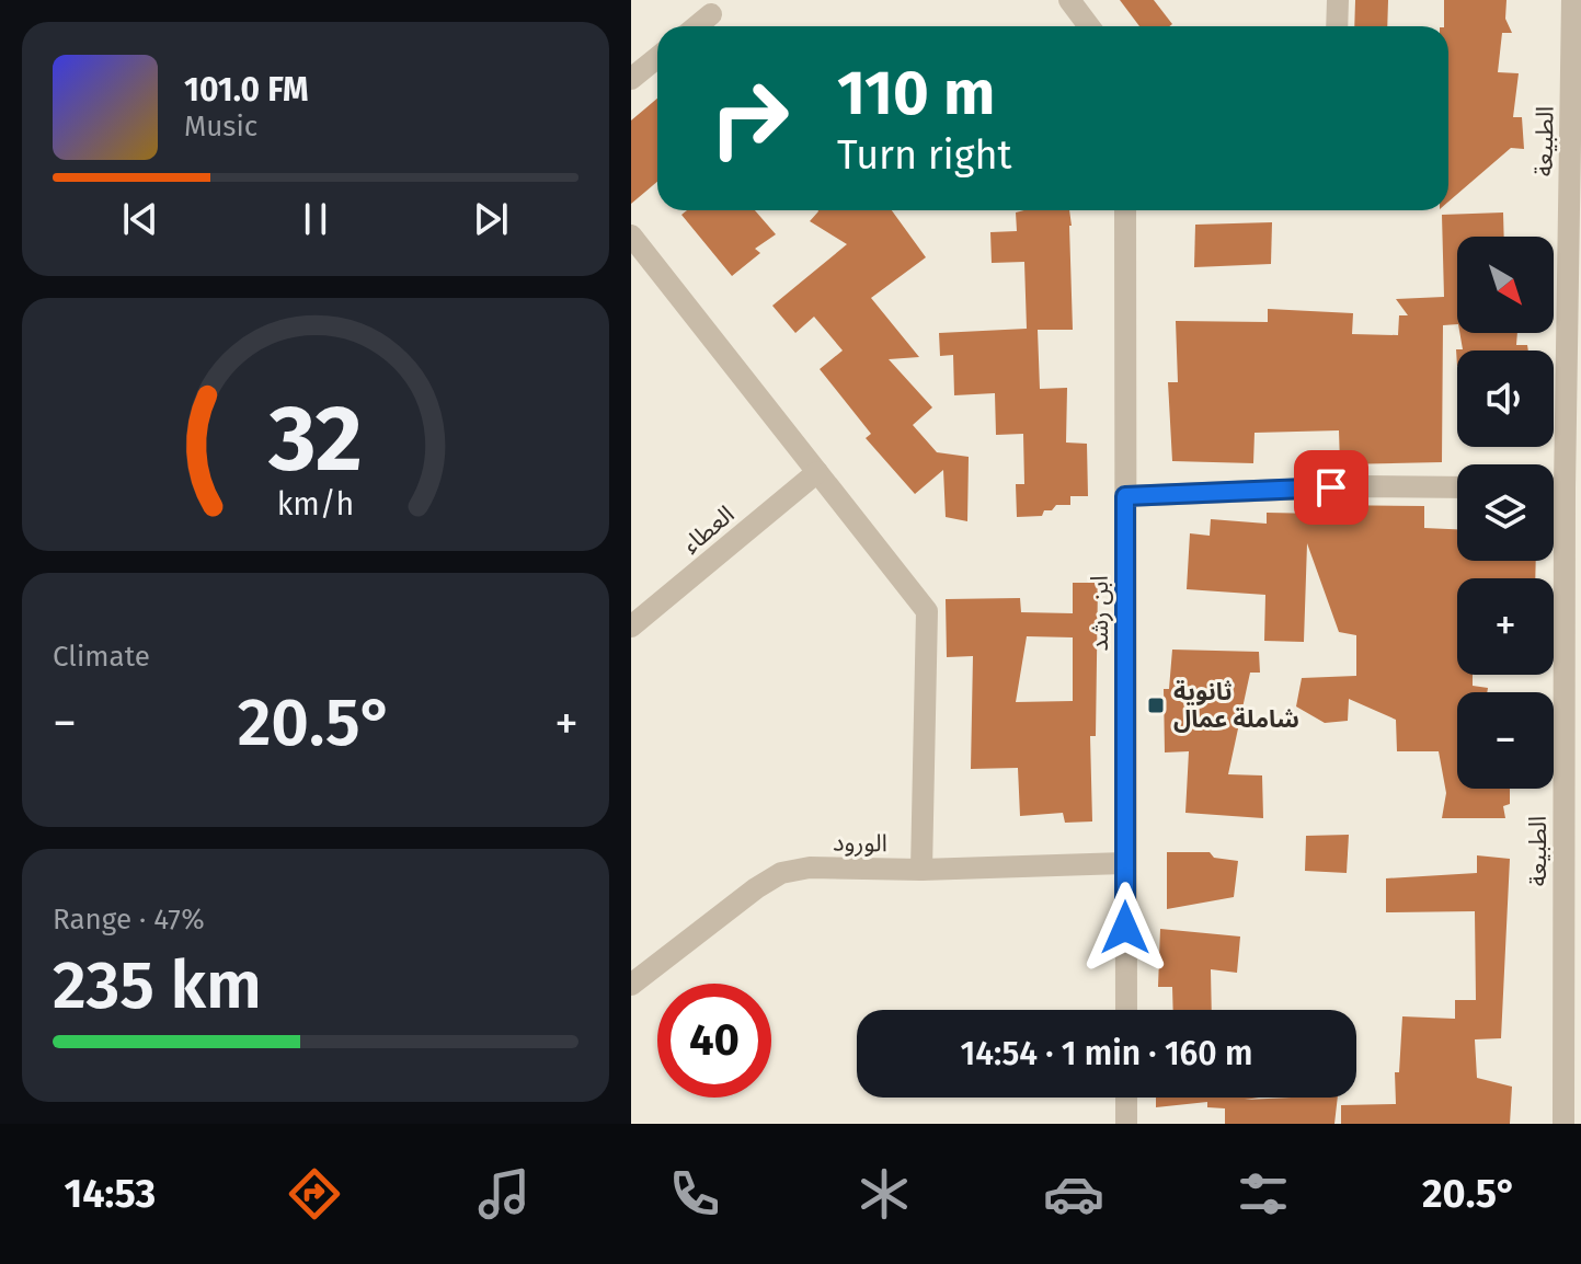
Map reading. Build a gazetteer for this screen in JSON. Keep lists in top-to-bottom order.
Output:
{
  "streets": {
    "street": [
      "الطبيعة",
      "العطاء",
      "ابن رشد",
      "الورود"
    ]
  },
  "crossings": [
    ["ابن رشد", "الورود"]
  ],
  "places": {
    "transit": ["ثانوية شاملة عمال"]
  },
  "north": "bottom right",
  "page": {
    "turn": ["110 m", "Turn right"],
    "song": ["101.0 FM", "Music"],
    "map_buttons": ["+", "−"],
    "tile": [
      "Climate",
      ["Range · 47%", "235 km"]
    ],
    "heat": ["−", "20.5°", "+"],
    "limit": "40",
    "trip": "14:54 · 1 min · 160 m",
    "tabs": ["14:53", "20.5°"],
    "gauge": ["32", "km/h"]
  }
}
